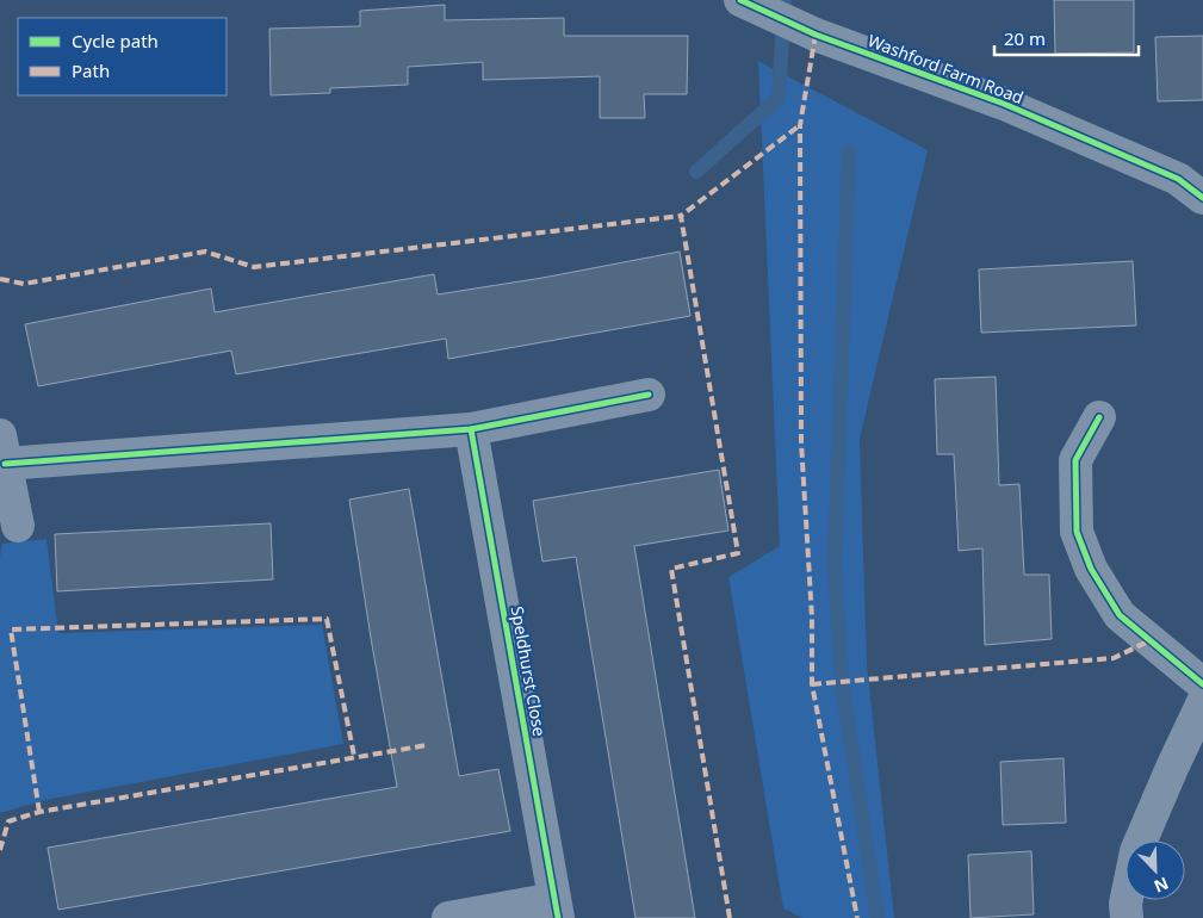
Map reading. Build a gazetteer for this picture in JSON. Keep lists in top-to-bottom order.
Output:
{
  "streets": {
    "street": ["Washford Farm Road", "Speldhurst Close"]
  },
  "legend": ["Cycle path", "Path"],
  "scale_bar": "20 m",
  "north": "bottom right"
}
